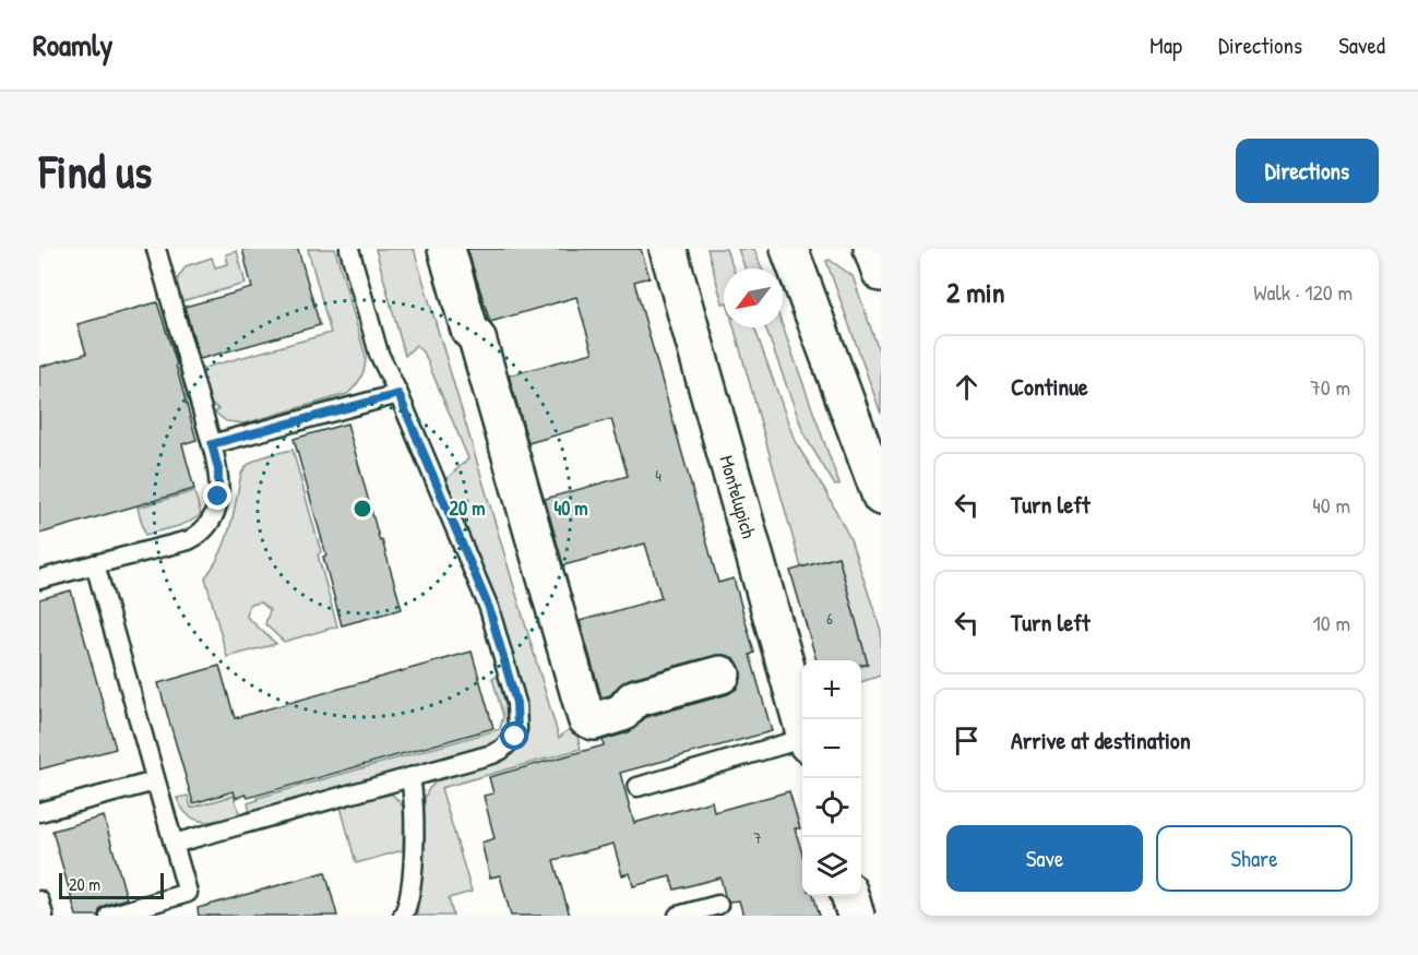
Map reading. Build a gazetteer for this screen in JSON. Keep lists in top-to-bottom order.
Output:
{
  "streets": {
    "street": ["Montelupich"]
  },
  "house_numbers": ["4", "6", "7"],
  "scale_bar": "20 m",
  "north": "bottom left",
  "page": {
    "header": "Roamly",
    "nav": ["Map", "Directions", "Saved"],
    "buttons": [
      "Directions",
      ["Save", "Share"]
    ],
    "title": "Find us",
    "heading": ["2 min", "Walk · 120 m"],
    "list": [
      ["Continue", "70 m"],
      ["Turn left", "40 m"],
      ["Turn left", "10 m"],
      "Arrive at destination"
    ],
    "map_buttons": ["+", "−"],
    "scale": "20 m"
  },
  "rings": ["20 m", "40 m"]
}
